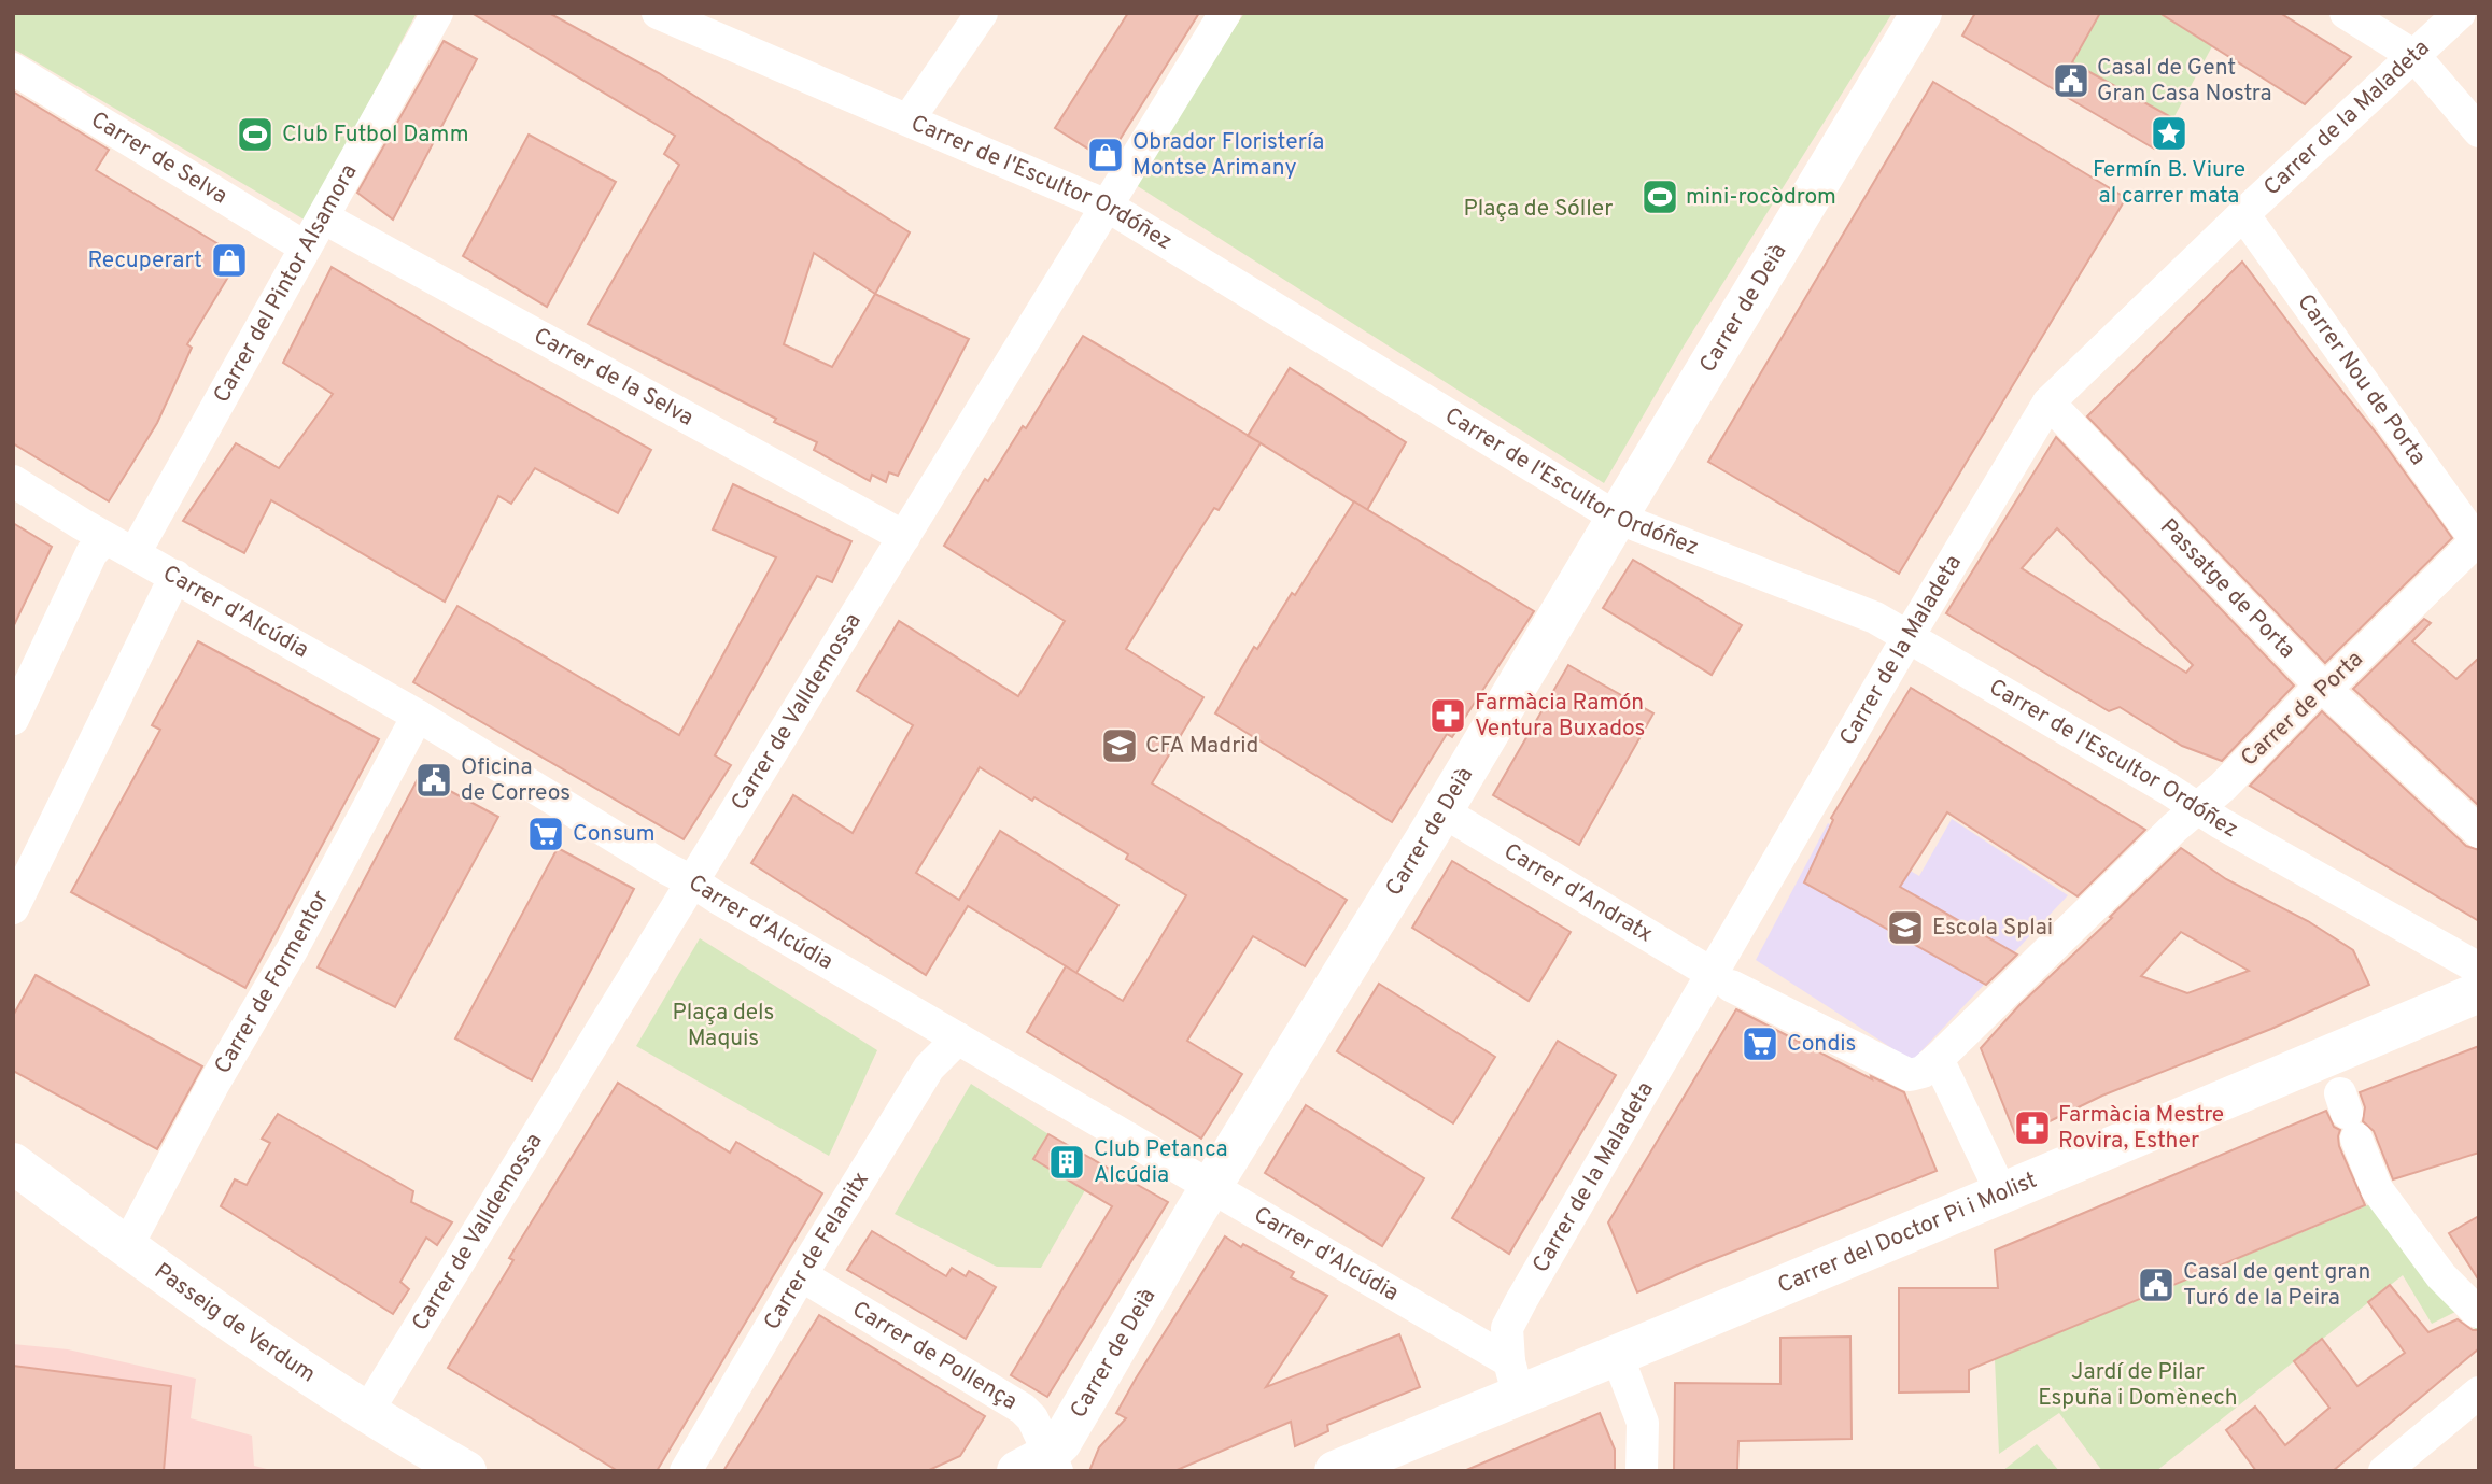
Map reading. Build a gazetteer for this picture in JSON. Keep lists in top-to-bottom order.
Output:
{
  "streets": {
    "main road": ["Carrer de Deià", "Carrer del Doctor Pi i Molist", "Passeig de Verdum"],
    "street": [
      "Carrer de la Maladeta",
      "Carrer de Selva",
      "Carrer de l'Escultor Ordóñez",
      "Carrer del Pintor Alsamora",
      "Carrer de la Selva",
      "Carrer Nou de Porta",
      "Passatge de Porta",
      "Carrer d'Alcúdia",
      "Carrer de Porta",
      "Carrer de Valldemossa",
      "Carrer d'Andratx",
      "Carrer de Formentor",
      "Carrer de Felanitx",
      "Carrer de Pollença"
    ]
  },
  "crossings": [
    ["Carrer de la Maladeta", "Carrer de l'Escultor Ordóñez"],
    ["Carrer de la Maladeta", "Carrer Nou de Porta"],
    ["Carrer de la Maladeta", "Passatge de Porta"],
    ["Carrer de la Maladeta", "Carrer d'Alcúdia"],
    ["Carrer de la Maladeta", "Carrer d'Andratx"],
    ["Carrer de la Maladeta", "Carrer del Doctor Pi i Molist"],
    ["Carrer de Selva", "Carrer del Pintor Alsamora"],
    ["Carrer de l'Escultor Ordóñez", "Carrer de Deià"],
    ["Carrer de l'Escultor Ordóñez", "Carrer de Porta"],
    ["Carrer de l'Escultor Ordóñez", "Carrer de Valldemossa"],
    ["Carrer del Pintor Alsamora", "Carrer de la Selva"],
    ["Carrer del Pintor Alsamora", "Carrer d'Alcúdia"],
    ["Carrer de Deià", "Carrer d'Alcúdia"],
    ["Carrer de Deià", "Carrer d'Andratx"],
    ["Carrer de Deià", "Carrer de Pollença"],
    ["Carrer de la Selva", "Carrer de Valldemossa"],
    ["Carrer Nou de Porta", "Carrer de Porta"],
    ["Passatge de Porta", "Carrer de Porta"],
    ["Carrer d'Alcúdia", "Carrer de Valldemossa"],
    ["Carrer d'Alcúdia", "Carrer de Formentor"],
    ["Carrer d'Alcúdia", "Carrer del Doctor Pi i Molist"],
    ["Carrer d'Alcúdia", "Carrer de Felanitx"],
    ["Carrer de Porta", "Carrer d'Andratx"],
    ["Carrer de Valldemossa", "Passeig de Verdum"],
    ["Carrer de Formentor", "Passeig de Verdum"],
    ["Carrer de Felanitx", "Carrer de Pollença"]
  ],
  "parks": ["Plaça de Sóller", "Plaça dels Maquis", "Jardí de Pilar Espuña i Domènech"],
  "places": {
    "public building": ["Casal de Gent Gran Casa Nostra", "Oficina de Correos", "Casal de gent gran Turó de la Peira"],
    "place": ["Fermín B. Viure al carrer mata"],
    "sports": ["Club Futbol Damm", "mini-rocòdrom"],
    "shop": ["Obrador Floristería Montse Arimany", "Recuperart"],
    "pharmacy": ["Farmàcia Ramón Ventura Buxados", "Farmàcia Mestre Rovira, Esther"],
    "school or university": ["CFA Madrid", "Escola Splai"],
    "supermarket": ["Consum", "Condis"],
    "building": ["Club Petanca Alcúdia"]
  }
}
